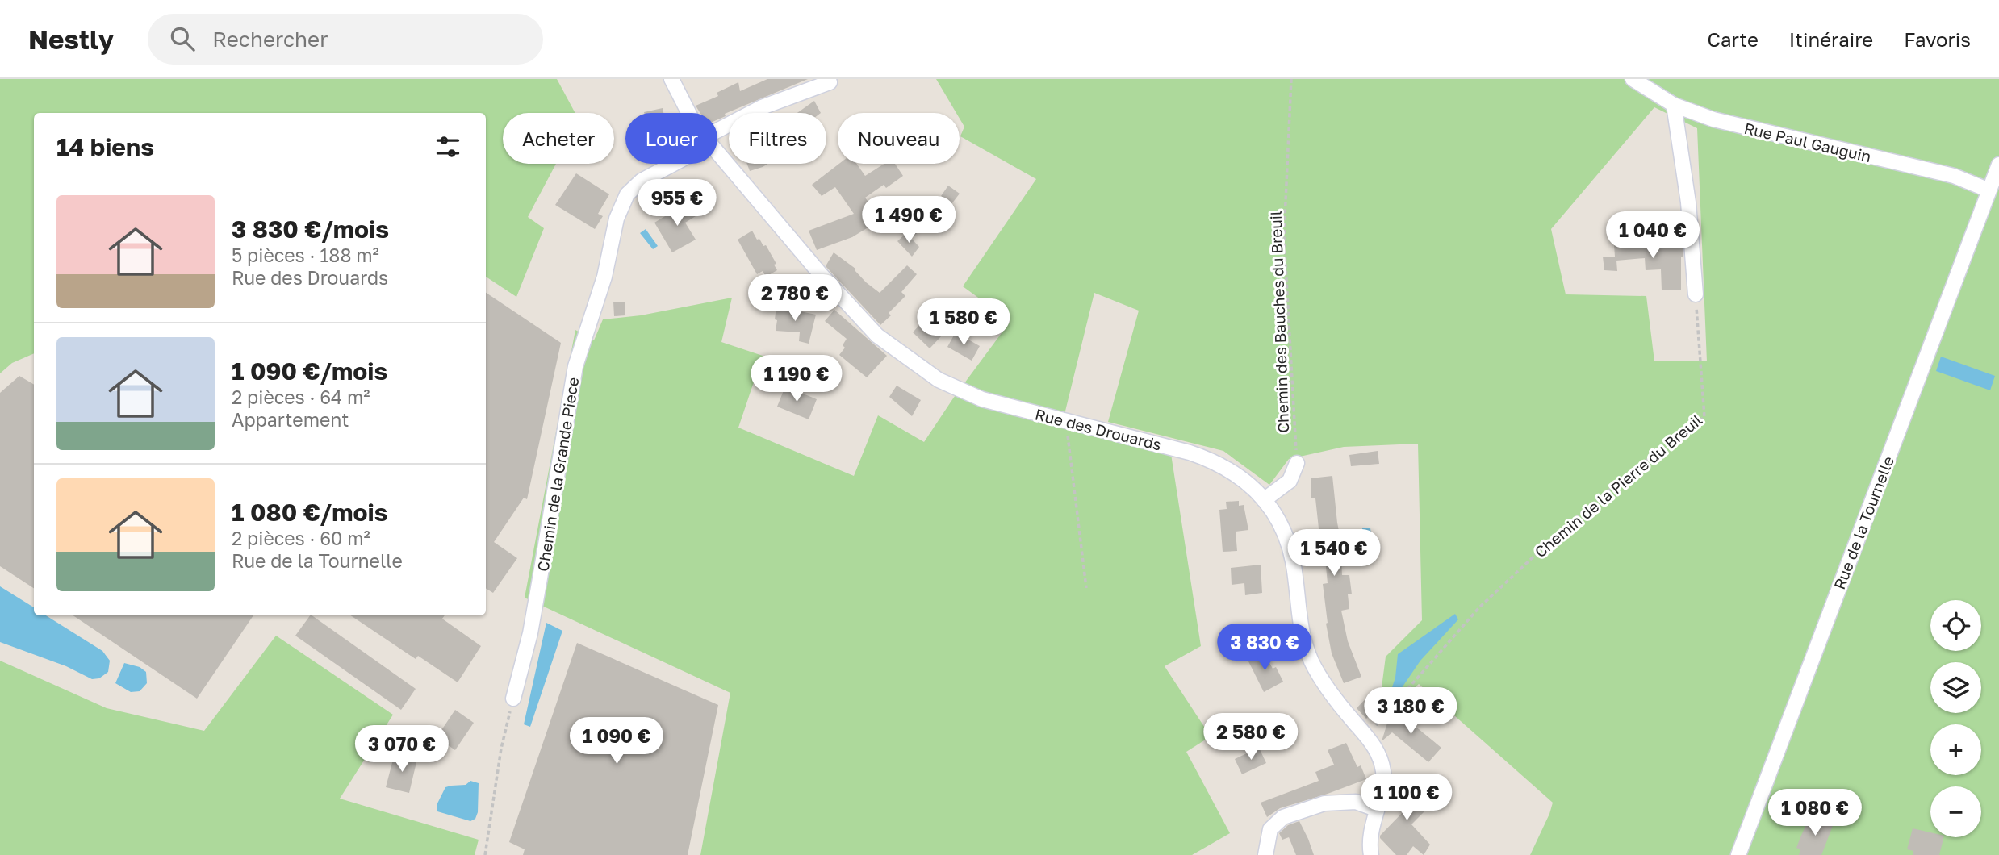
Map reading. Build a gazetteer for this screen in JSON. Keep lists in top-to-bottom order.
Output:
{
  "streets": {
    "street": [
      "Rue Paul Gauguin",
      "Rue des Drouards",
      "Chemin de la Grande Piece",
      "Rue de la Tournelle"
    ],
    "path": ["Chemin des Bauches du Breuil", "Chemin de la Pierre du Breuil"]
  },
  "crossings": [
    ["Rue Paul Gauguin", "Rue de la Tournelle"],
    ["Rue des Drouards", "Chemin de la Pierre du Breuil"]
  ],
  "page": {
    "header": "Nestly",
    "search": "Rechercher",
    "nav": ["Carte", "Itinéraire", "Favoris"],
    "chip": [
      "Acheter",
      "Louer",
      "Filtres",
      "Nouveau"
    ],
    "heading": "14 biens",
    "price": [
      "955 €",
      "1 490 €",
      "1 040 €",
      "2 780 €",
      "1 580 €",
      "1 190 €",
      "1 540 €",
      "3 830 €",
      "3 180 €",
      "2 580 €",
      "1 090 €",
      "3 070 €",
      "1 100 €",
      "1 080 €"
    ],
    "list": [
      {
        "name": "3 830 €/mois",
        "note": "5 pièces · 188 m² · Rue des Drouards"
      },
      {
        "name": "1 090 €/mois",
        "note": "2 pièces · 64 m² · Appartement"
      },
      {
        "name": "1 080 €/mois",
        "note": "2 pièces · 60 m² · Rue de la Tournelle"
      }
    ],
    "map_buttons": ["+", "−"]
  }
}
